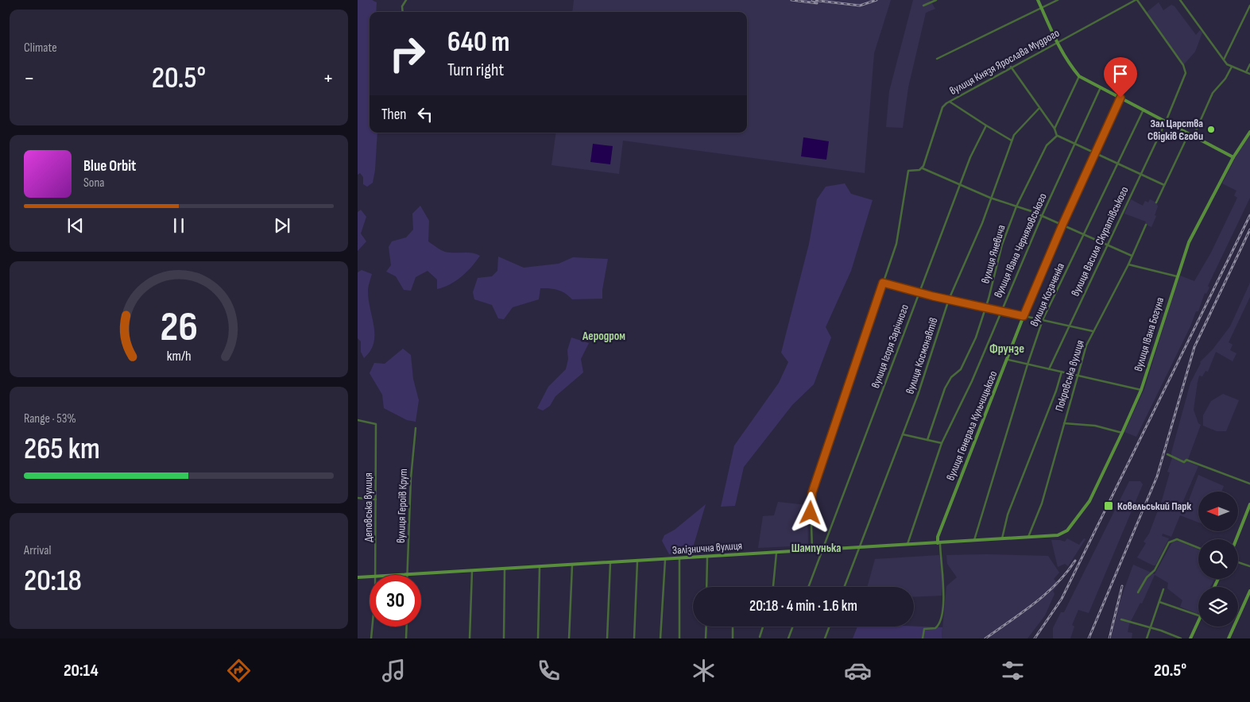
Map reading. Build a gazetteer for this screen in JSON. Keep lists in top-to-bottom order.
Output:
{
  "streets": {
    "street": [
      "вулиця Князя Ярослава Мудрого",
      "вулиця Василя Скуратівського",
      "вулиця Івана Черняховського",
      "вулиця Яневича",
      "вулиця Козаченка",
      "вулиця Івана Богуна",
      "вулиця Ігоря Зарічного",
      "вулиця Космонавтів",
      "Покровська вулиця",
      "вулиця Генерала Кульчицького",
      "вулиця Героїв Крут",
      "Деповська вулиця",
      "Залізнична вулиця"
    ]
  },
  "crossings": [
    ["вулиця Князя Ярослава Мудрого", "вулиця Василя Скуратівського"],
    ["вулиця Івана Черняховського", "Залізнична вулиця"],
    ["вулиця Козаченка", "Залізнична вулиця"],
    ["вулиця Івана Богуна", "Залізнична вулиця"],
    ["вулиця Ігоря Зарічного", "Залізнична вулиця"],
    ["вулиця Космонавтів", "Залізнична вулиця"],
    ["Покровська вулиця", "Залізнична вулиця"],
    ["вулиця Генерала Кульчицького", "Залізнична вулиця"],
    ["вулиця Героїв Крут", "Залізнична вулиця"]
  ],
  "districts": ["Аеродром", "Фрунзе", "Шампунька"],
  "places": {
    "other": ["Зал Царства Свідків Єгови"],
    "transit": ["Ковельський Парк"]
  },
  "north": "left",
  "page": {
    "tile": [
      "Climate",
      ["Range · 53%", "265 km"],
      ["Arrival", "20:18"]
    ],
    "turn": ["640 m", "Turn right"],
    "heat": ["−", "20.5°", "+"],
    "then": "Then",
    "song": ["Blue Orbit", "Sona"],
    "limit": "30",
    "trip": "20:18 · 4 min · 1.6 km",
    "tabs": ["20:14", "20.5°"],
    "gauge": ["26", "km/h"]
  }
}
